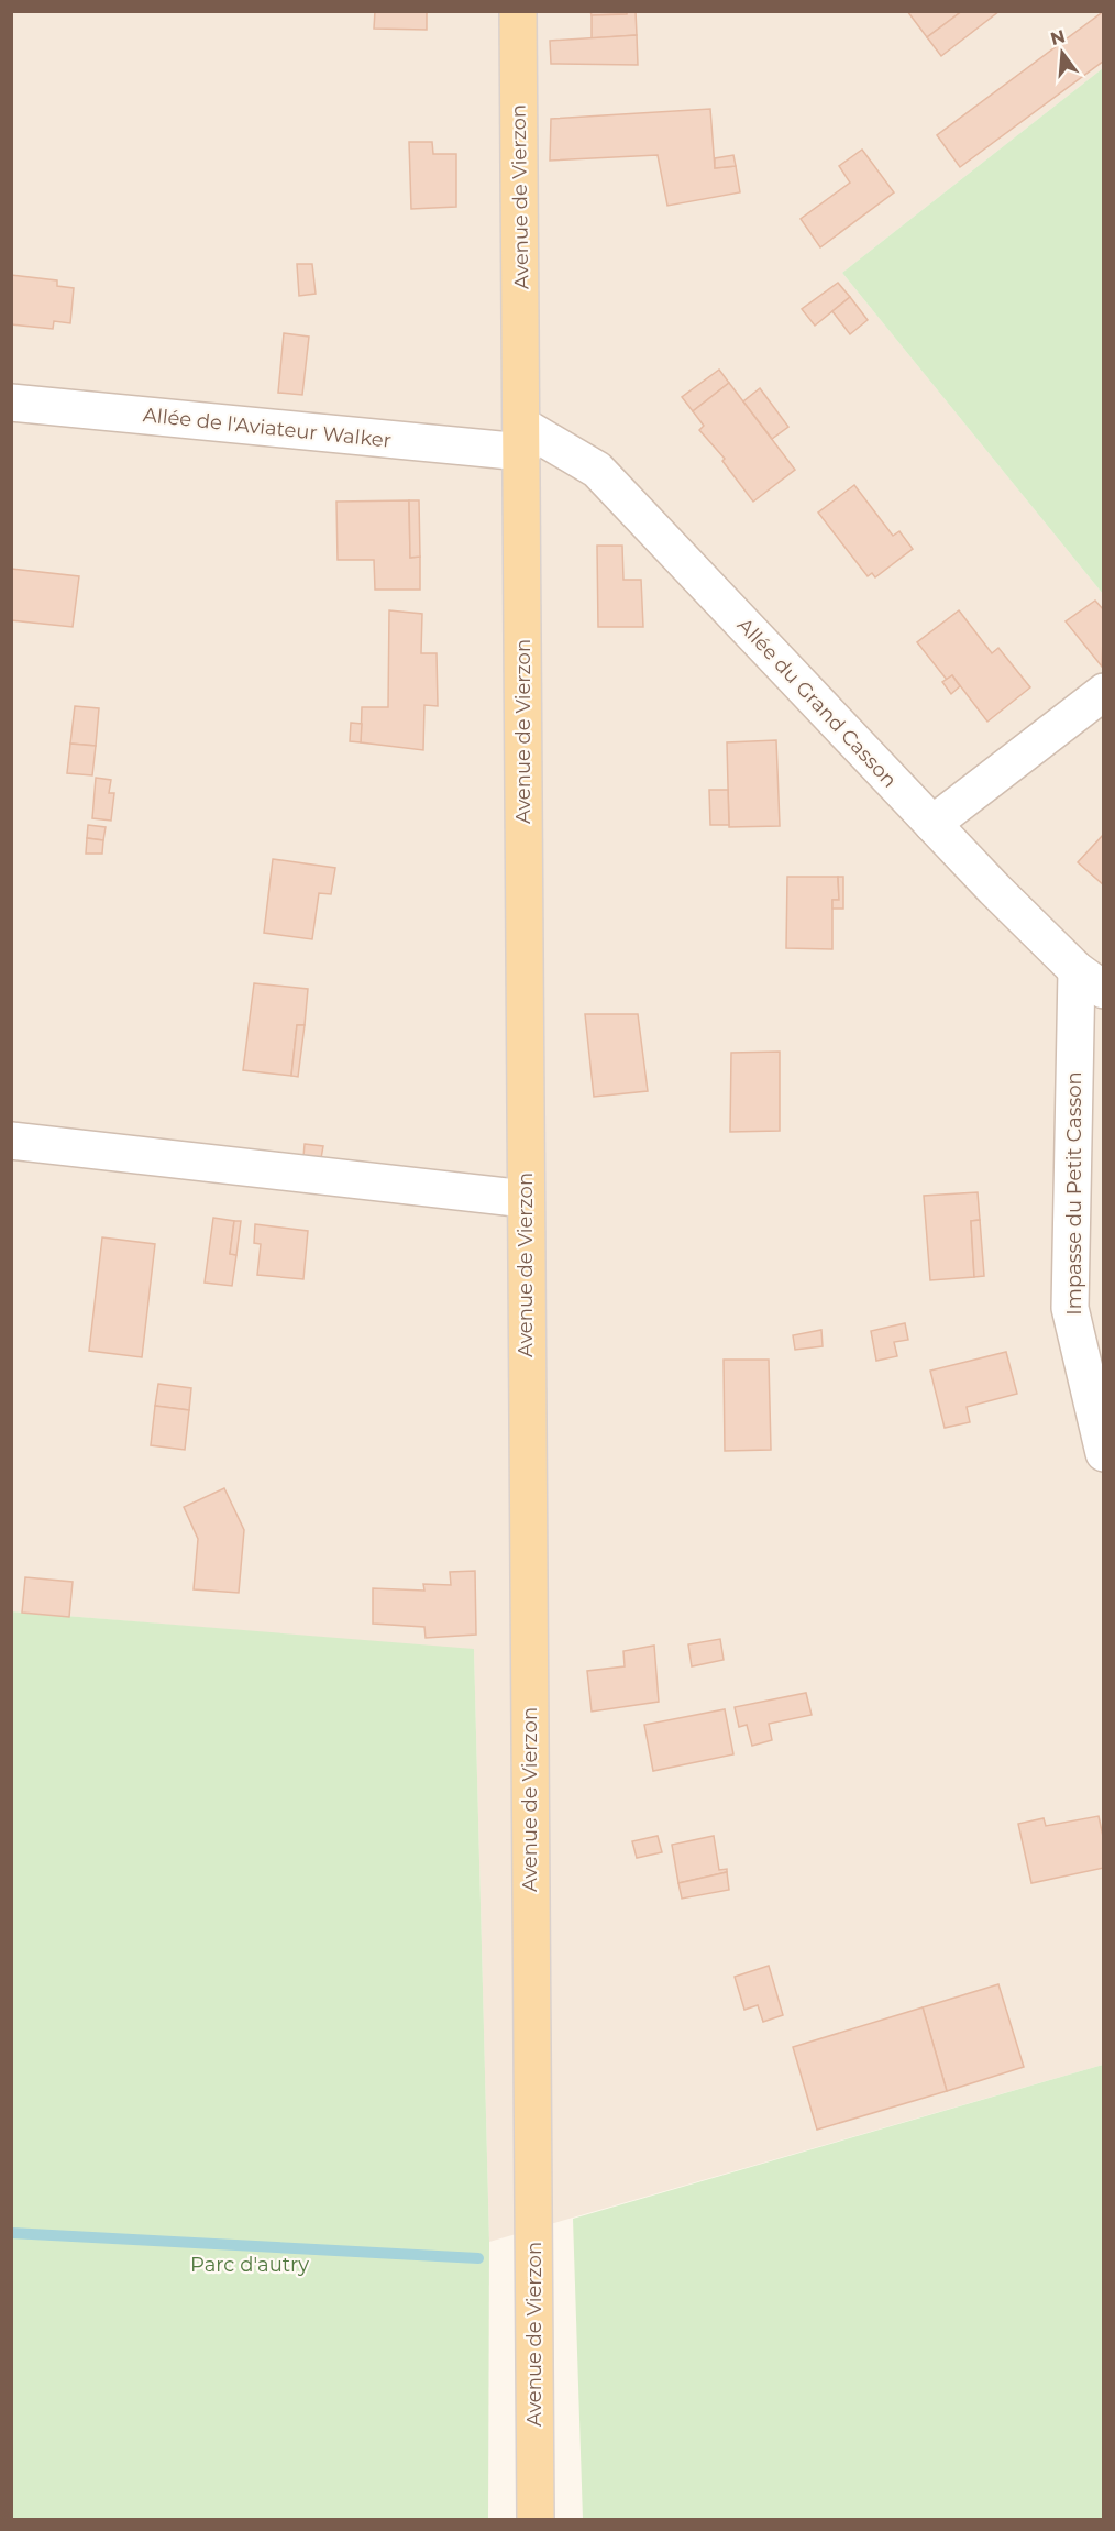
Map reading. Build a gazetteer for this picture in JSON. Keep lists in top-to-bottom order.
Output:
{
  "streets": {
    "main road": ["Avenue de Vierzon"],
    "street": ["Allée de l'Aviateur Walker", "Allée du Grand Casson", "Impasse du Petit Casson"]
  },
  "crossings": [
    ["Avenue de Vierzon", "Allée de l'Aviateur Walker"],
    ["Avenue de Vierzon", "Allée du Grand Casson"],
    ["Allée de l'Aviateur Walker", "Allée du Grand Casson"],
    ["Allée du Grand Casson", "Impasse du Petit Casson"]
  ],
  "parks": ["Parc d'autry"],
  "north": "top"
}
